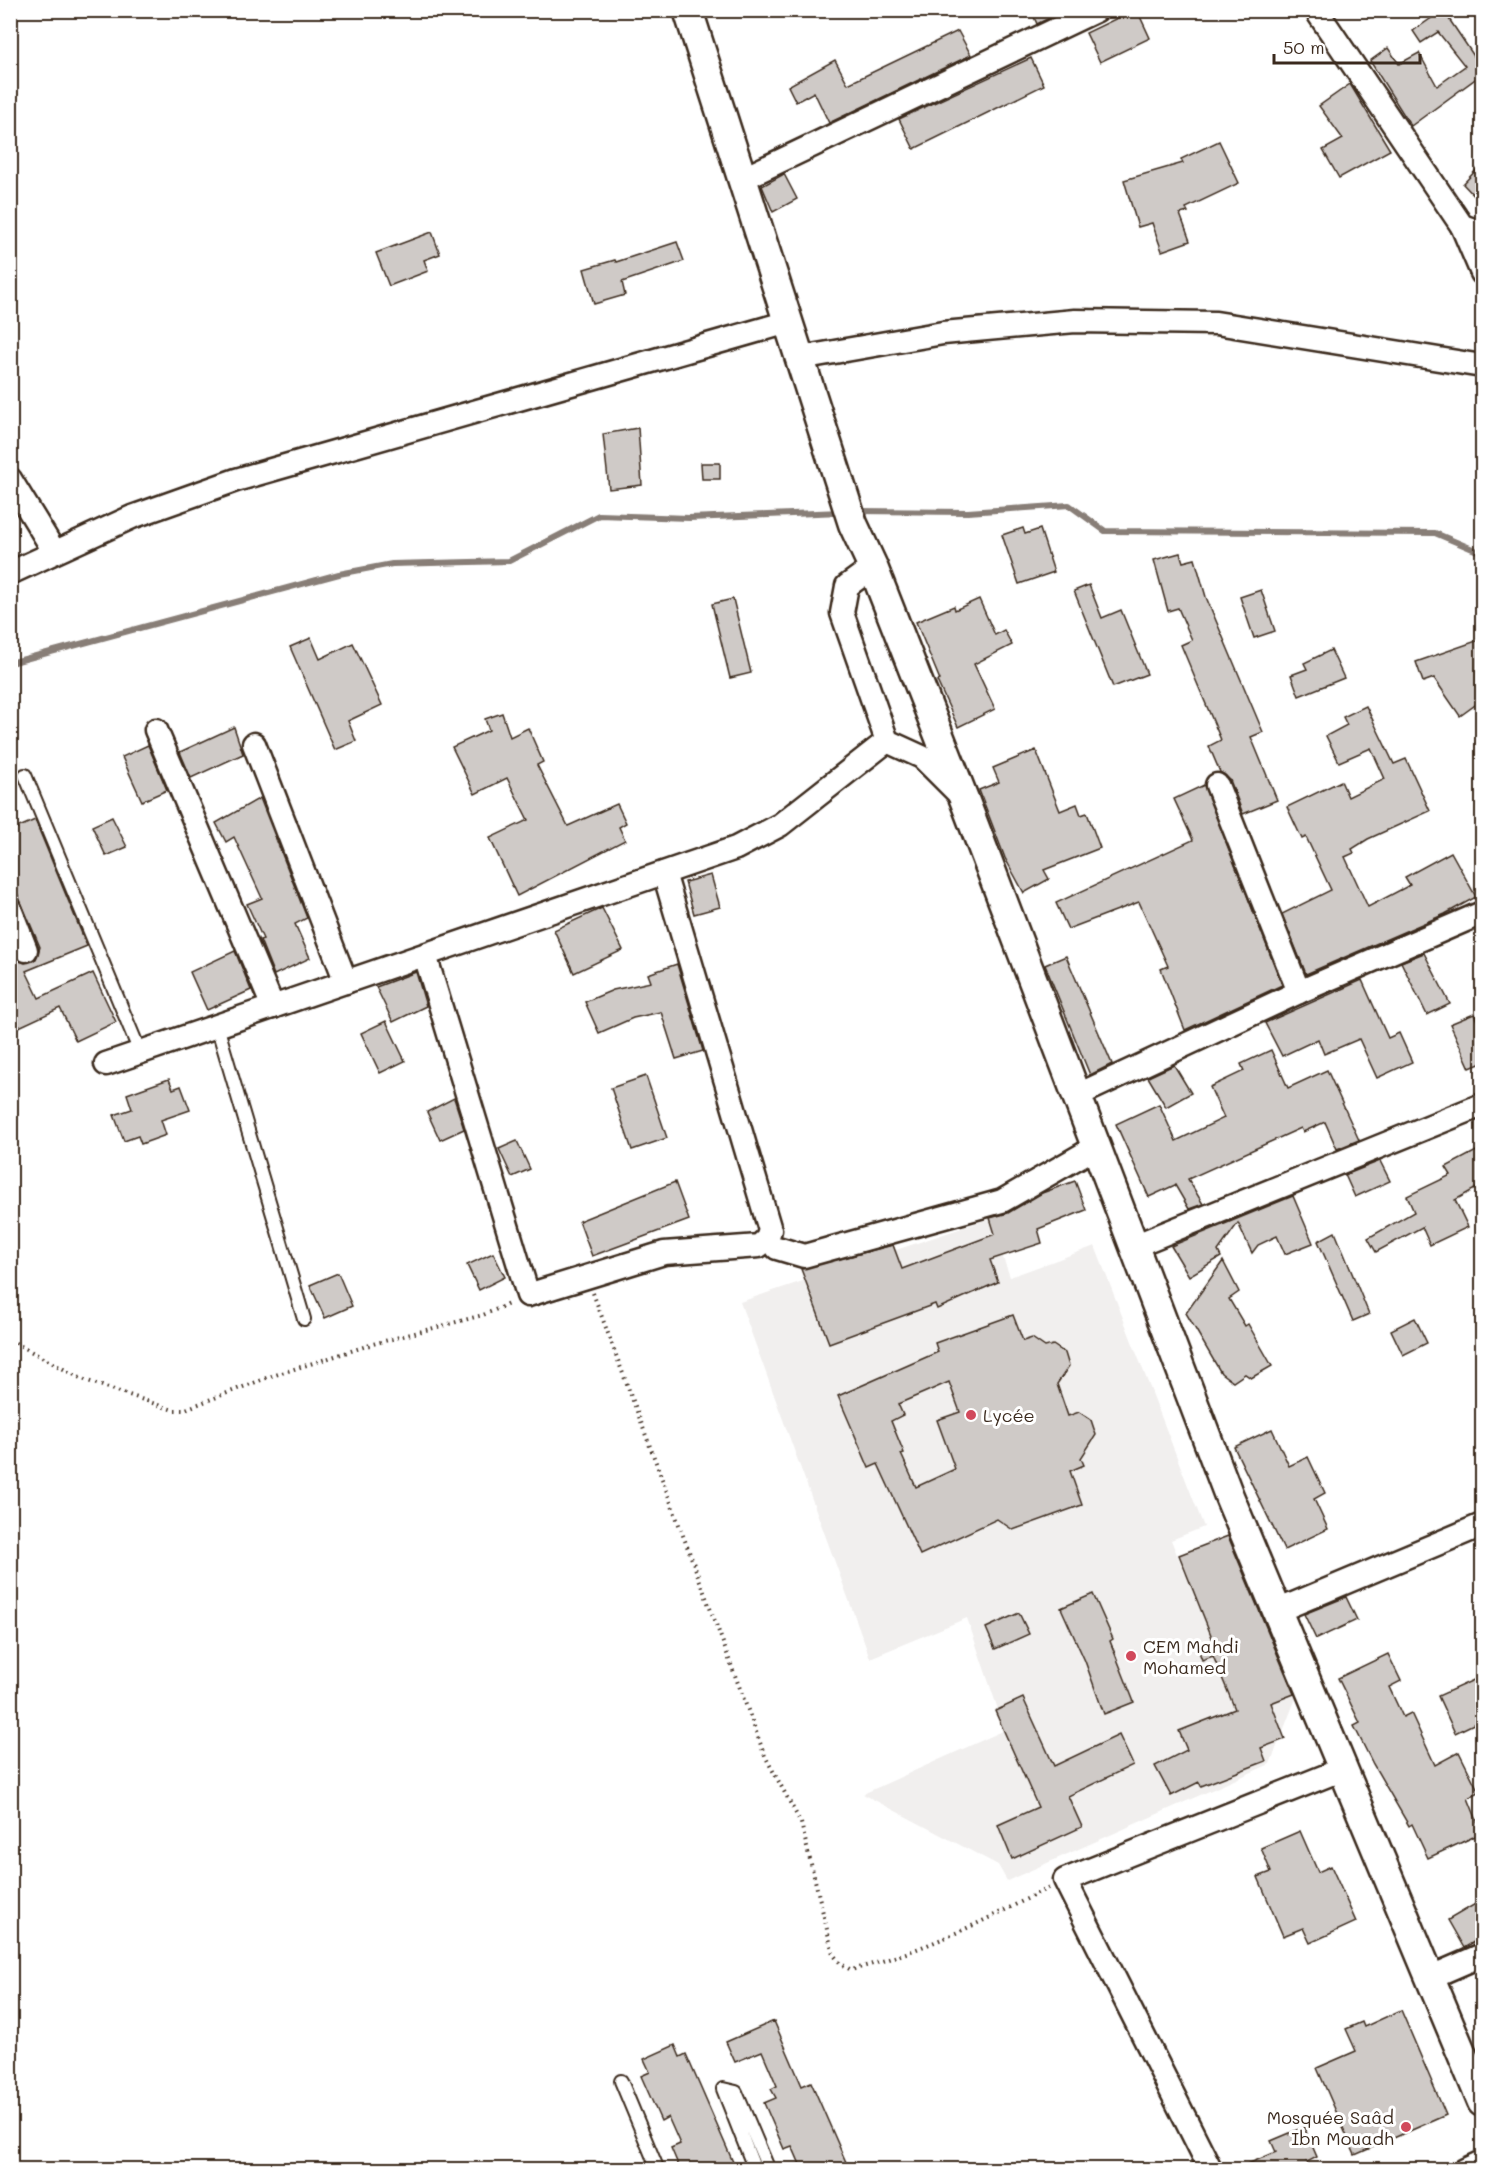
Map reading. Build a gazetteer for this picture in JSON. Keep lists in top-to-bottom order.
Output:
{
  "places": ["Lycée", "CEM Mahdi Mohamed", "Mosquée Saâd Ibn Mouadh"],
  "scale_bar": "50 m"
}
